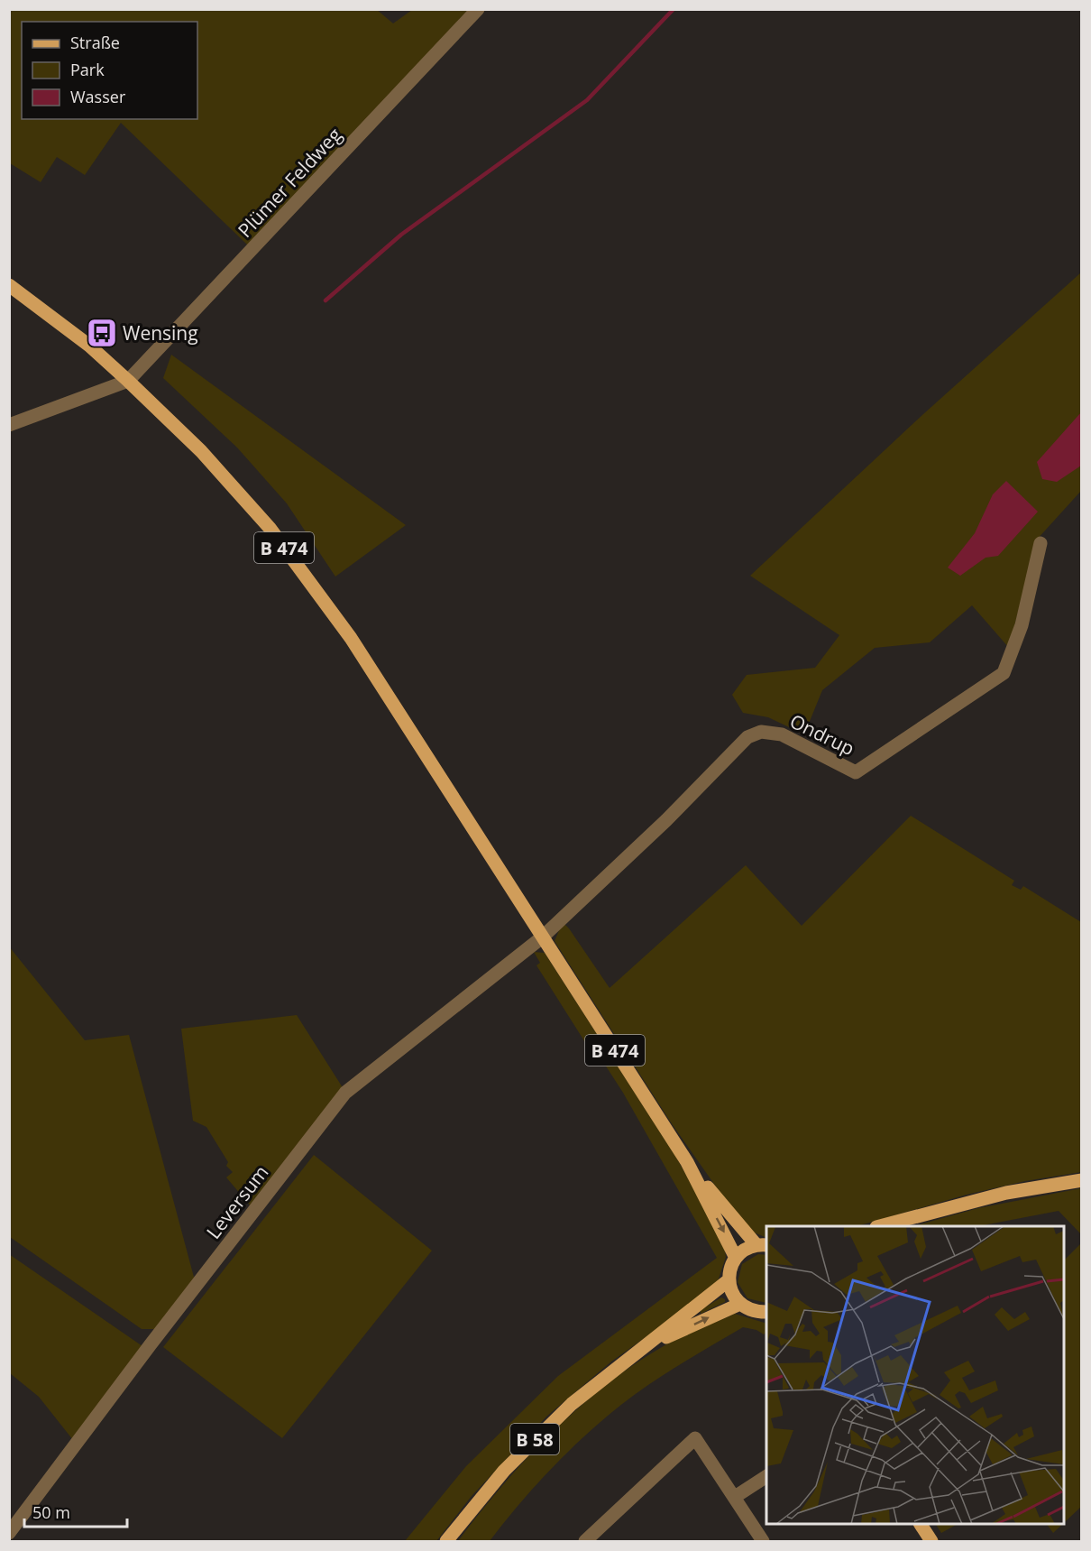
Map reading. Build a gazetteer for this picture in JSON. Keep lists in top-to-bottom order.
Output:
{
  "streets": {
    "main road": ["B 474", "B 58"],
    "street": ["Plümer Feldweg", "Ondrup", "Leversum"]
  },
  "crossings": [
    ["Plümer Feldweg", "B 474"],
    ["B 474", "Ondrup"],
    ["B 474", "Leversum"],
    ["Ondrup", "Leversum"]
  ],
  "places": {
    "bus stop": ["Wensing"]
  },
  "legend": ["Straße", "Park", "Wasser"],
  "scale_bar": "50 m"
}
